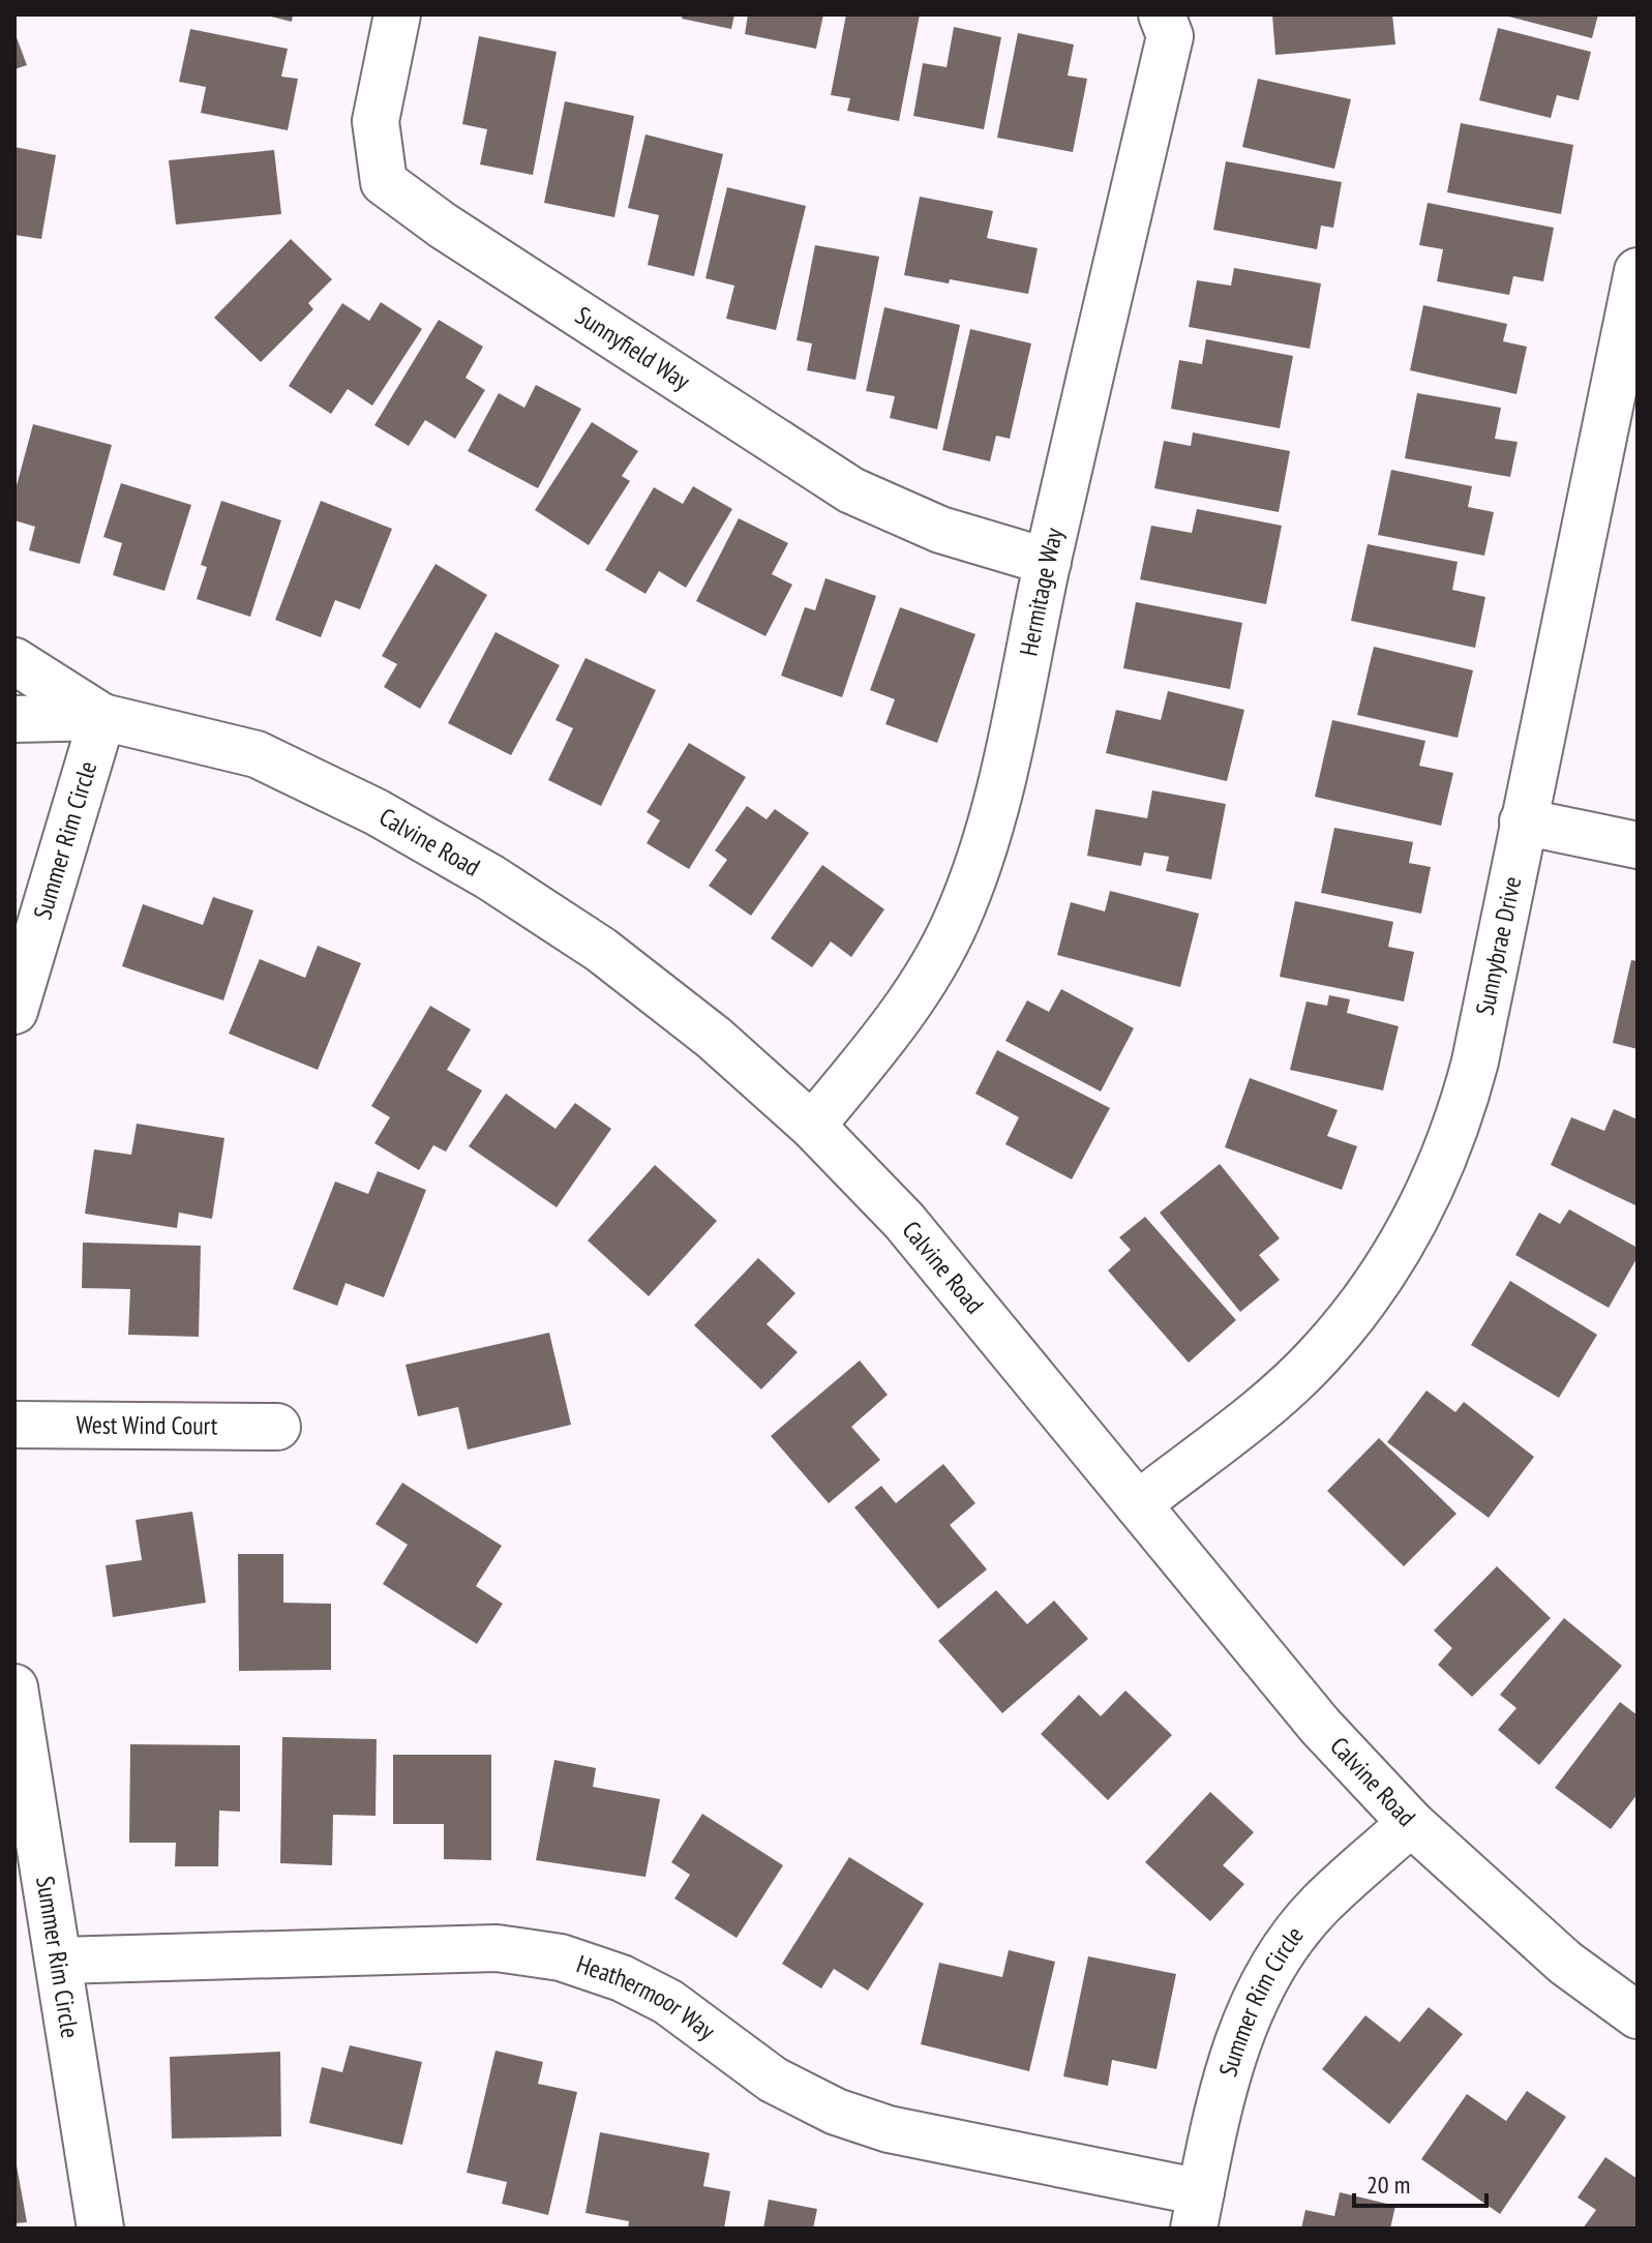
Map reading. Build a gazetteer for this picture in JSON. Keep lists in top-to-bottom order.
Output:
{
  "streets": {
    "street": [
      "Sunnyfield Way",
      "Hermitage Way",
      "Summer Rim Circle",
      "Calvine Road",
      "Sunnybrae Drive",
      "West Wind Court",
      "Heathermoor Way"
    ]
  },
  "crossings": [
    ["Sunnyfield Way", "Hermitage Way"],
    ["Hermitage Way", "Calvine Road"],
    ["Summer Rim Circle", "Calvine Road"],
    ["Summer Rim Circle", "Heathermoor Way"],
    ["Calvine Road", "Sunnybrae Drive"]
  ],
  "scale_bar": "20 m"
}
